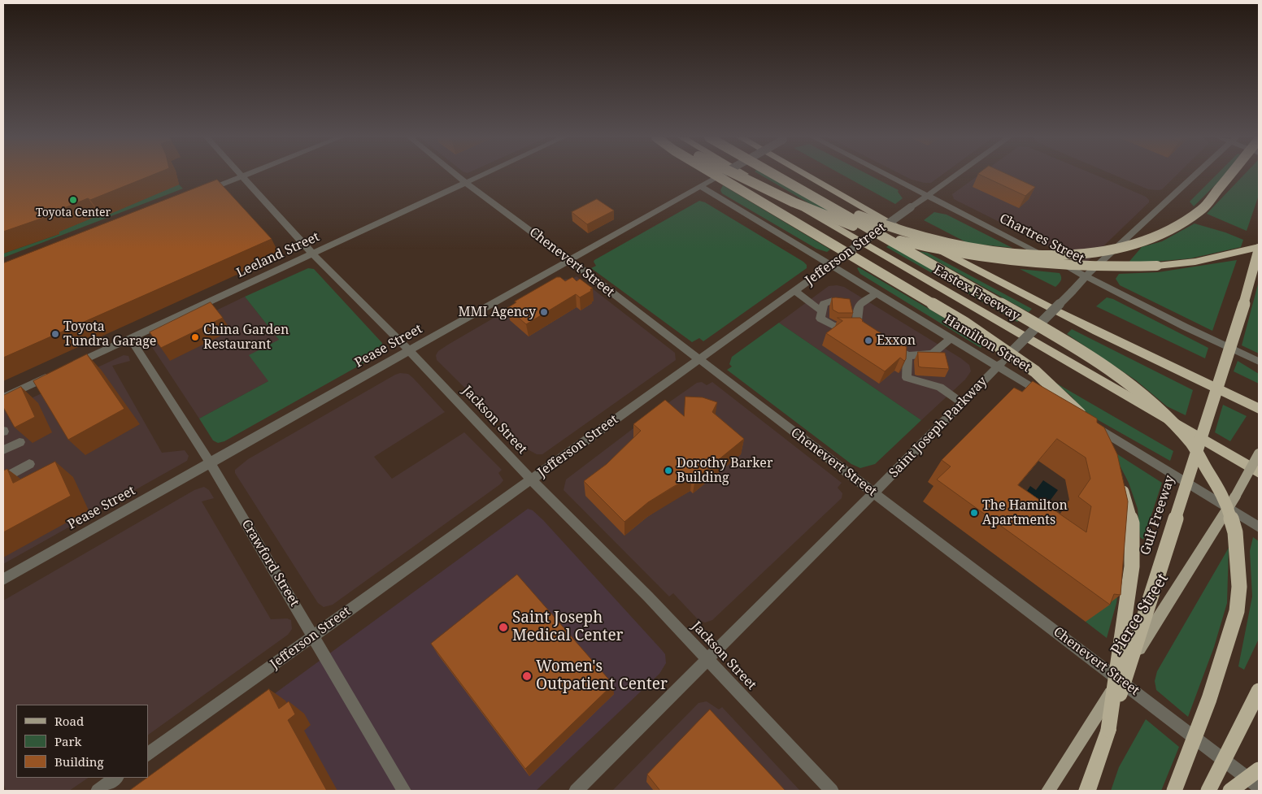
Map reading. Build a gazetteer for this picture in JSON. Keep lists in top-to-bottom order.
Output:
{
  "streets": {
    "highway": ["Eastex Freeway", "Gulf Freeway"],
    "main road": ["Pierce Street"],
    "street": [
      "Chartres Street",
      "Jefferson Street",
      "Leeland Street",
      "Chenevert Street",
      "Hamilton Street",
      "Pease Street",
      "Jackson Street",
      "Saint Joseph Parkway",
      "Crawford Street"
    ]
  },
  "crossings": [
    ["Chartres Street", "Jefferson Street"],
    ["Chartres Street", "Saint Joseph Parkway"],
    ["Jefferson Street", "Chenevert Street"],
    ["Jefferson Street", "Hamilton Street"],
    ["Jefferson Street", "Jackson Street"],
    ["Jefferson Street", "Crawford Street"],
    ["Leeland Street", "Chenevert Street"],
    ["Leeland Street", "Jackson Street"],
    ["Leeland Street", "Crawford Street"],
    ["Chenevert Street", "Pease Street"],
    ["Chenevert Street", "Saint Joseph Parkway"],
    ["Chenevert Street", "Pierce Street"],
    ["Hamilton Street", "Pease Street"],
    ["Hamilton Street", "Saint Joseph Parkway"],
    ["Hamilton Street", "Pierce Street"],
    ["Pease Street", "Jackson Street"],
    ["Pease Street", "Crawford Street"],
    ["Jackson Street", "Saint Joseph Parkway"]
  ],
  "places": [
    "Toyota Center",
    "MMI Agency",
    "Toyota Tundra Garage",
    "China Garden Restaurant",
    "Exxon",
    "Dorothy Barker Building",
    "The Hamilton Apartments",
    "Saint Joseph Medical Center",
    "Women's Outpatient Center"
  ],
  "legend": ["Road", "Park", "Building"]
}
